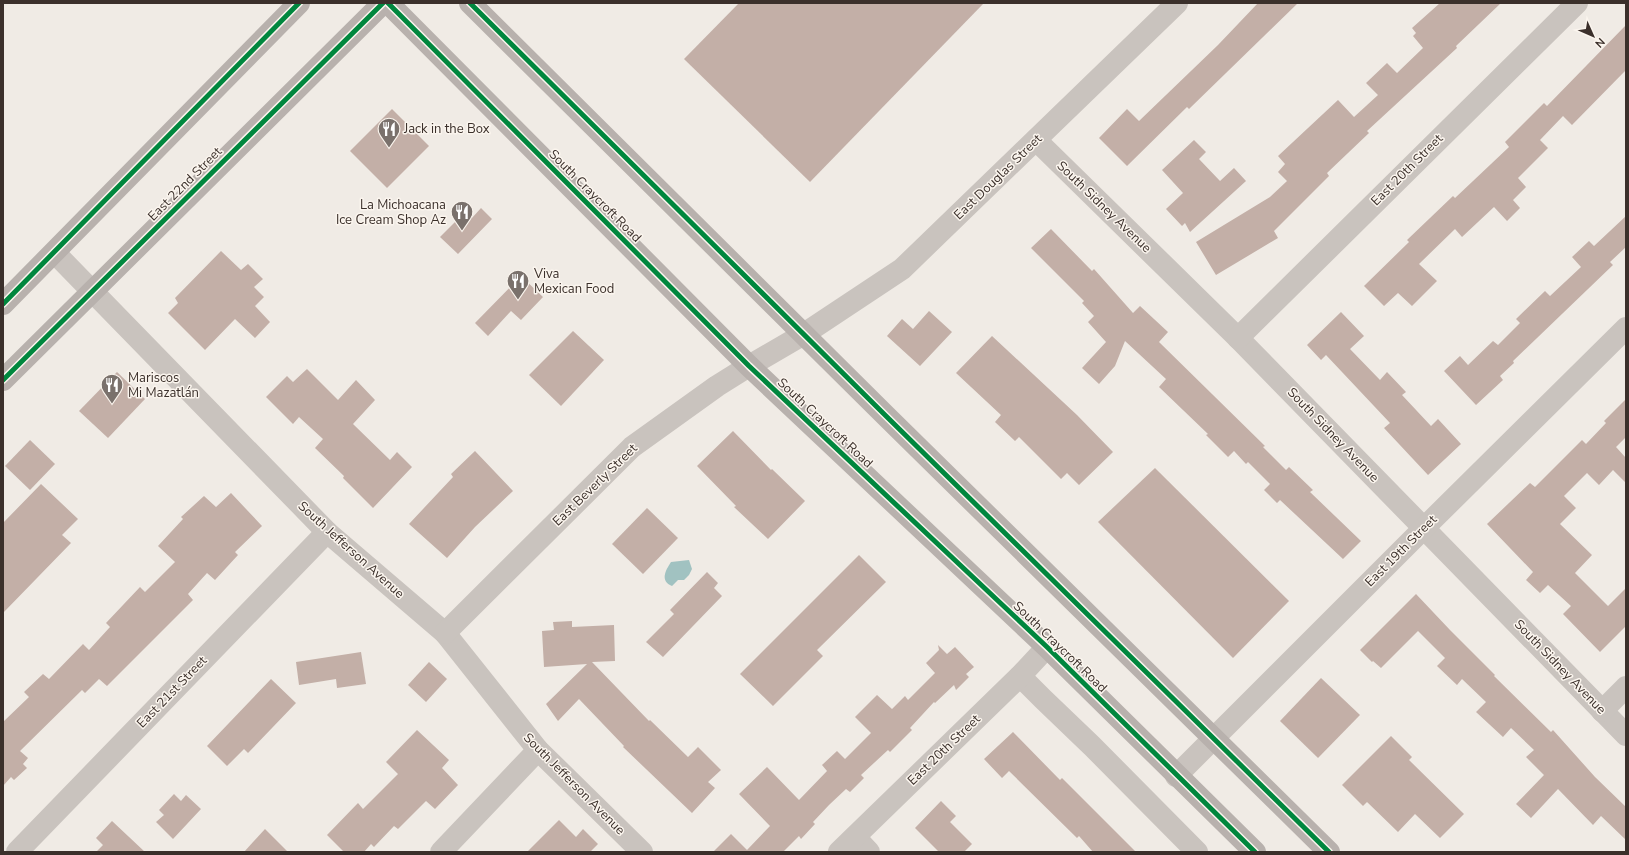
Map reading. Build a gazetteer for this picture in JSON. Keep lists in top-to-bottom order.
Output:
{
  "streets": {
    "main road": ["East 22nd Street", "South Craycroft Road"],
    "street": [
      "East 20th Street",
      "East Douglas Street",
      "South Sidney Avenue",
      "East Beverly Street",
      "South Jefferson Avenue",
      "East 19th Street",
      "East 21st Street"
    ]
  },
  "crossings": [
    ["East 20th Street", "South Craycroft Road"],
    ["East 20th Street", "South Sidney Avenue"],
    ["East Douglas Street", "South Sidney Avenue"],
    ["East Douglas Street", "East Beverly Street"],
    ["East 22nd Street", "South Jefferson Avenue"],
    ["South Craycroft Road", "East Beverly Street"],
    ["South Craycroft Road", "East 19th Street"],
    ["South Sidney Avenue", "East 19th Street"],
    ["East Beverly Street", "South Jefferson Avenue"],
    ["South Jefferson Avenue", "East 21st Street"]
  ],
  "places": {
    "restaurant": [
      "Jack in the Box",
      "La Michoacana Ice Cream Shop Az",
      "Viva Mexican Food",
      "Mariscos Mi Mazatlán"
    ]
  },
  "north": "bottom right"
}
